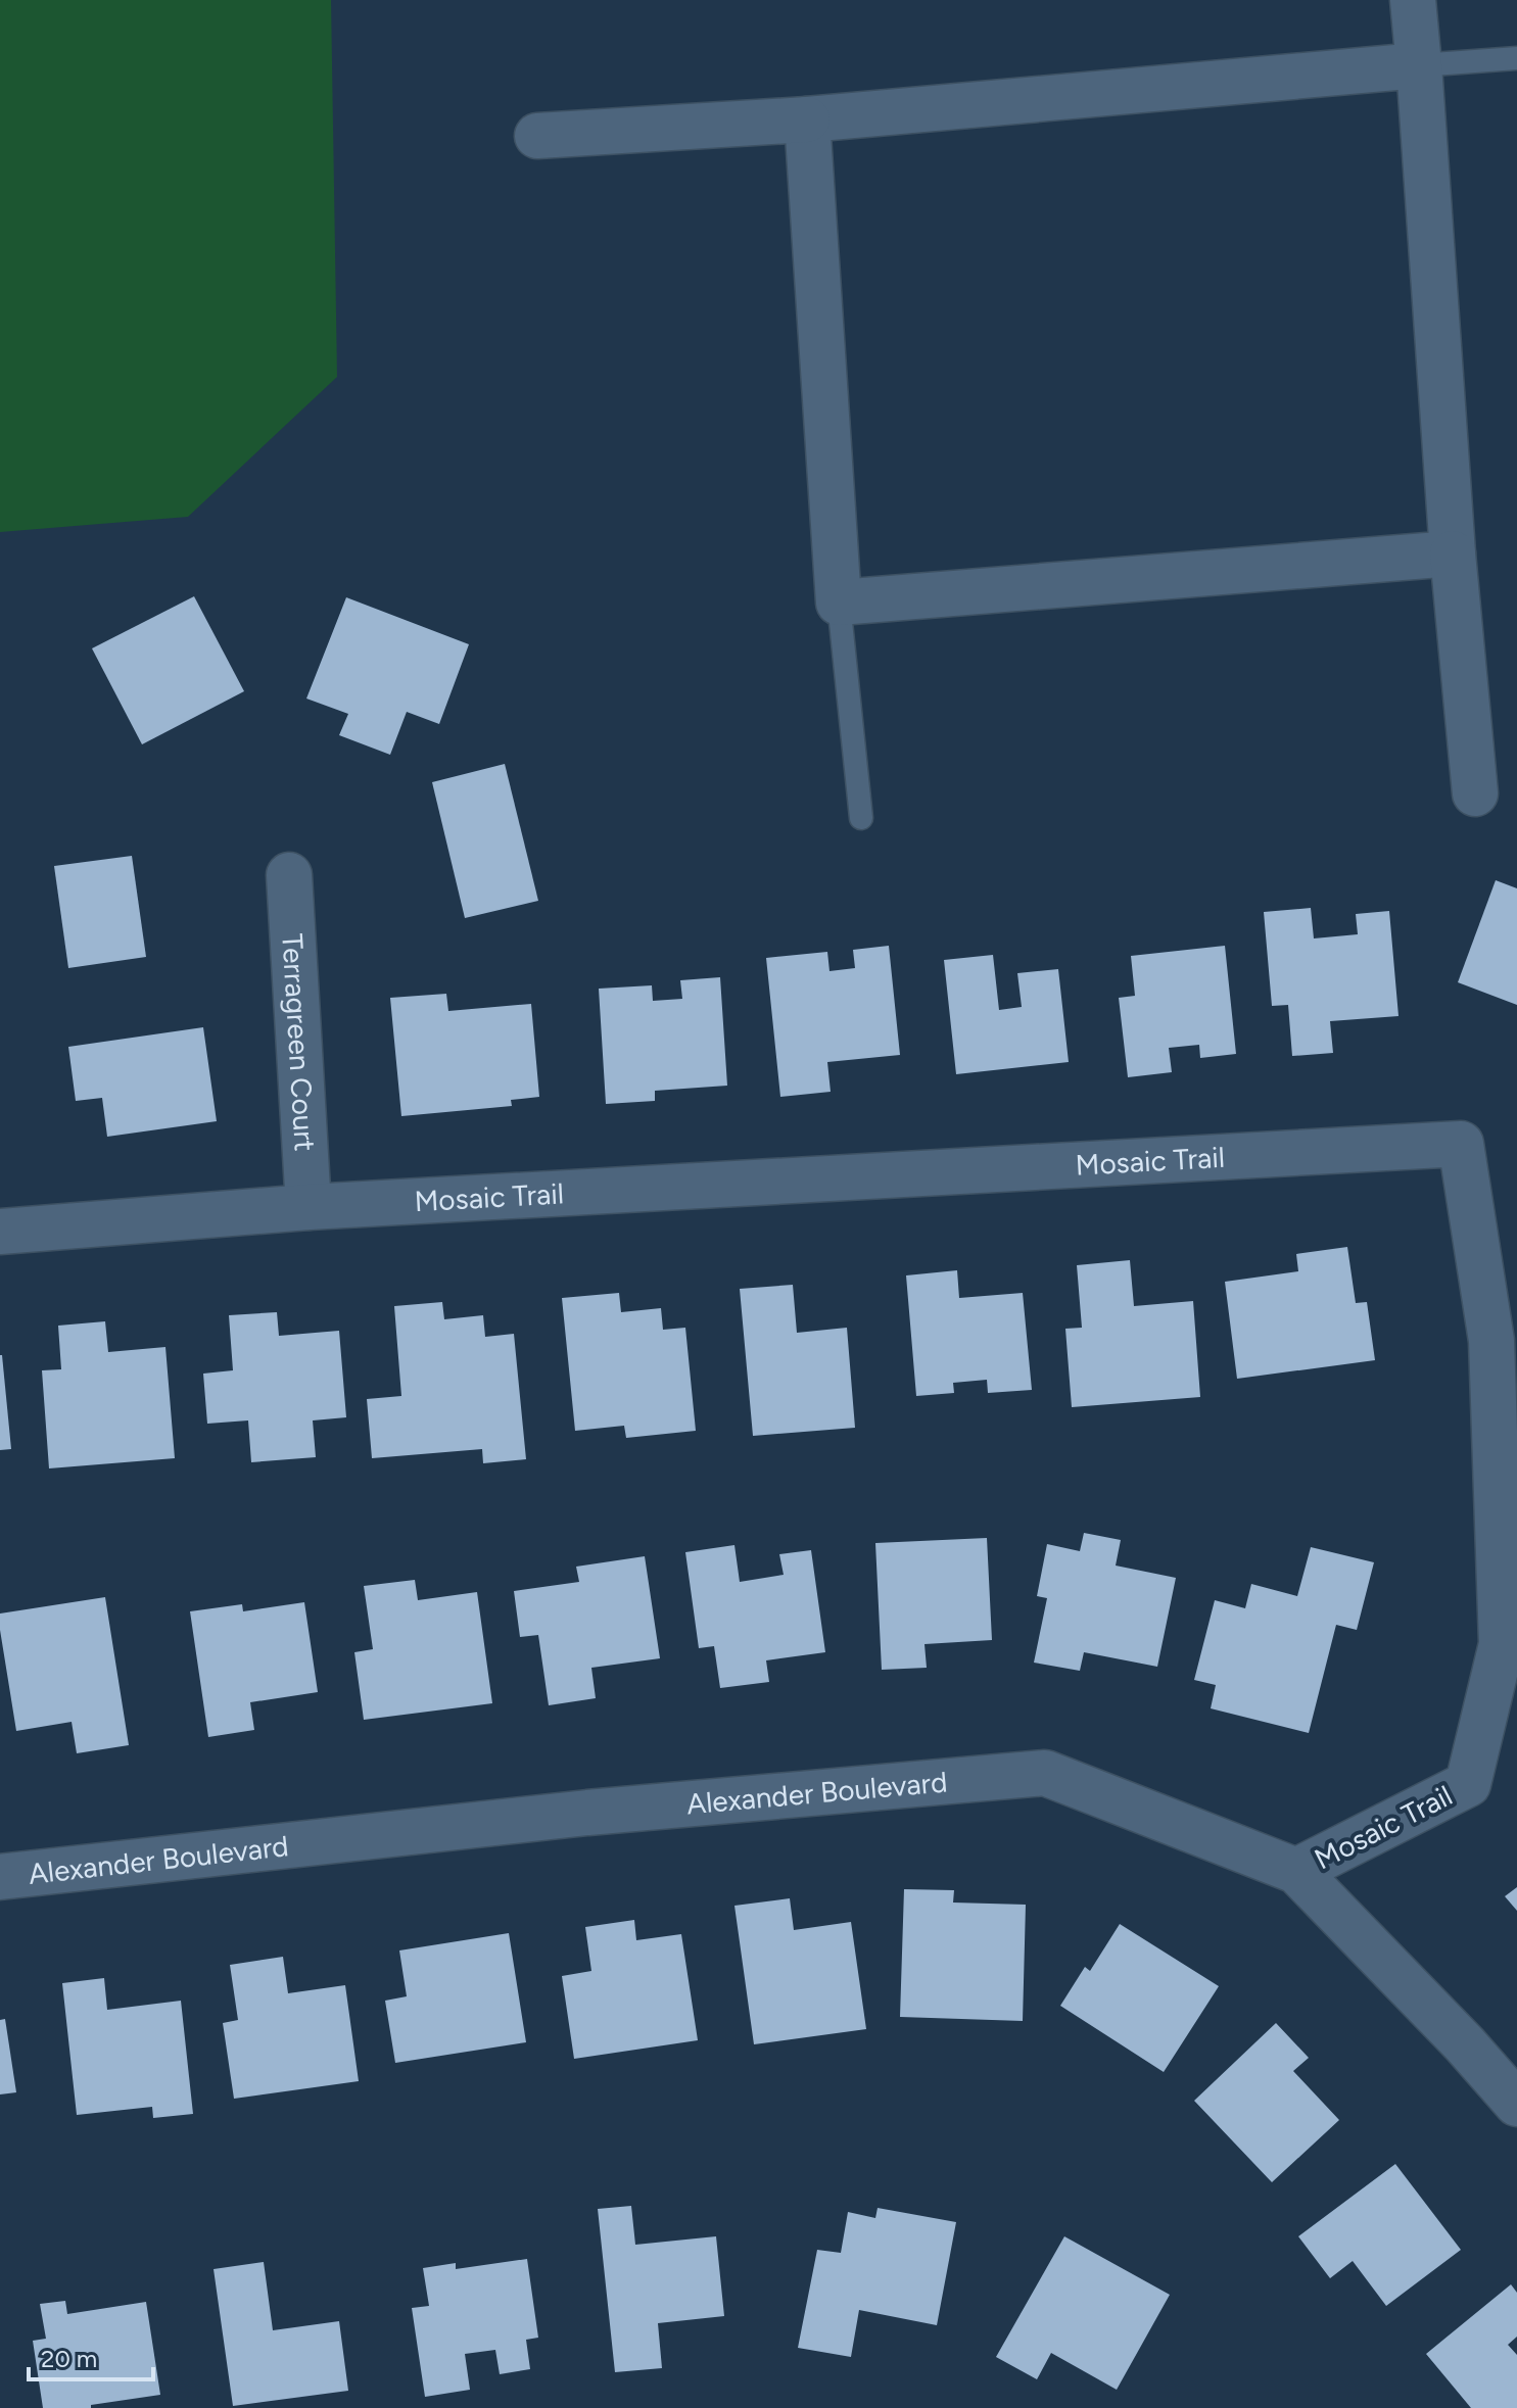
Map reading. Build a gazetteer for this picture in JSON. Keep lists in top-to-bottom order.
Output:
{
  "streets": {
    "street": ["Terragreen Court", "Mosaic Trail", "Alexander Boulevard"]
  },
  "crossings": [
    ["Terragreen Court", "Mosaic Trail"],
    ["Mosaic Trail", "Alexander Boulevard"]
  ],
  "scale_bar": "20 m"
}
